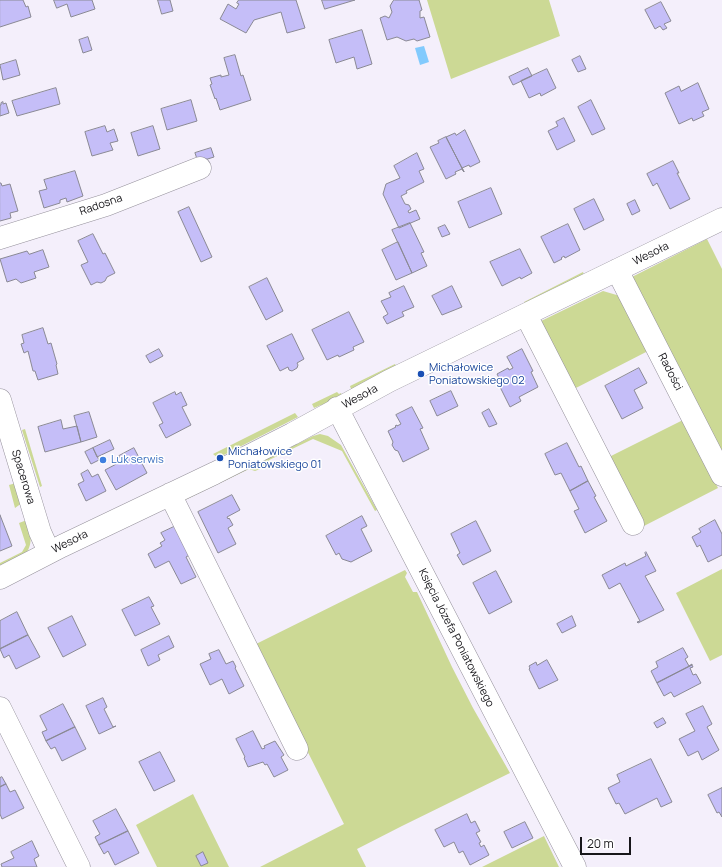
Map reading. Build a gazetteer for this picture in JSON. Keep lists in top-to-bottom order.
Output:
{
  "streets": {
    "street": [
      "Radosna",
      "Wesoła",
      "Radości",
      "Spacerowa",
      "Księcia Józefa Poniatowskiego"
    ]
  },
  "crossings": [
    ["Wesoła", "Radości"],
    ["Wesoła", "Spacerowa"],
    ["Wesoła", "Księcia Józefa Poniatowskiego"]
  ],
  "places": ["Michałowice Poniatowskiego 02", "Michałowice Poniatowskiego 01", "Luk serwis"],
  "scale_bar": "20 m"
}
